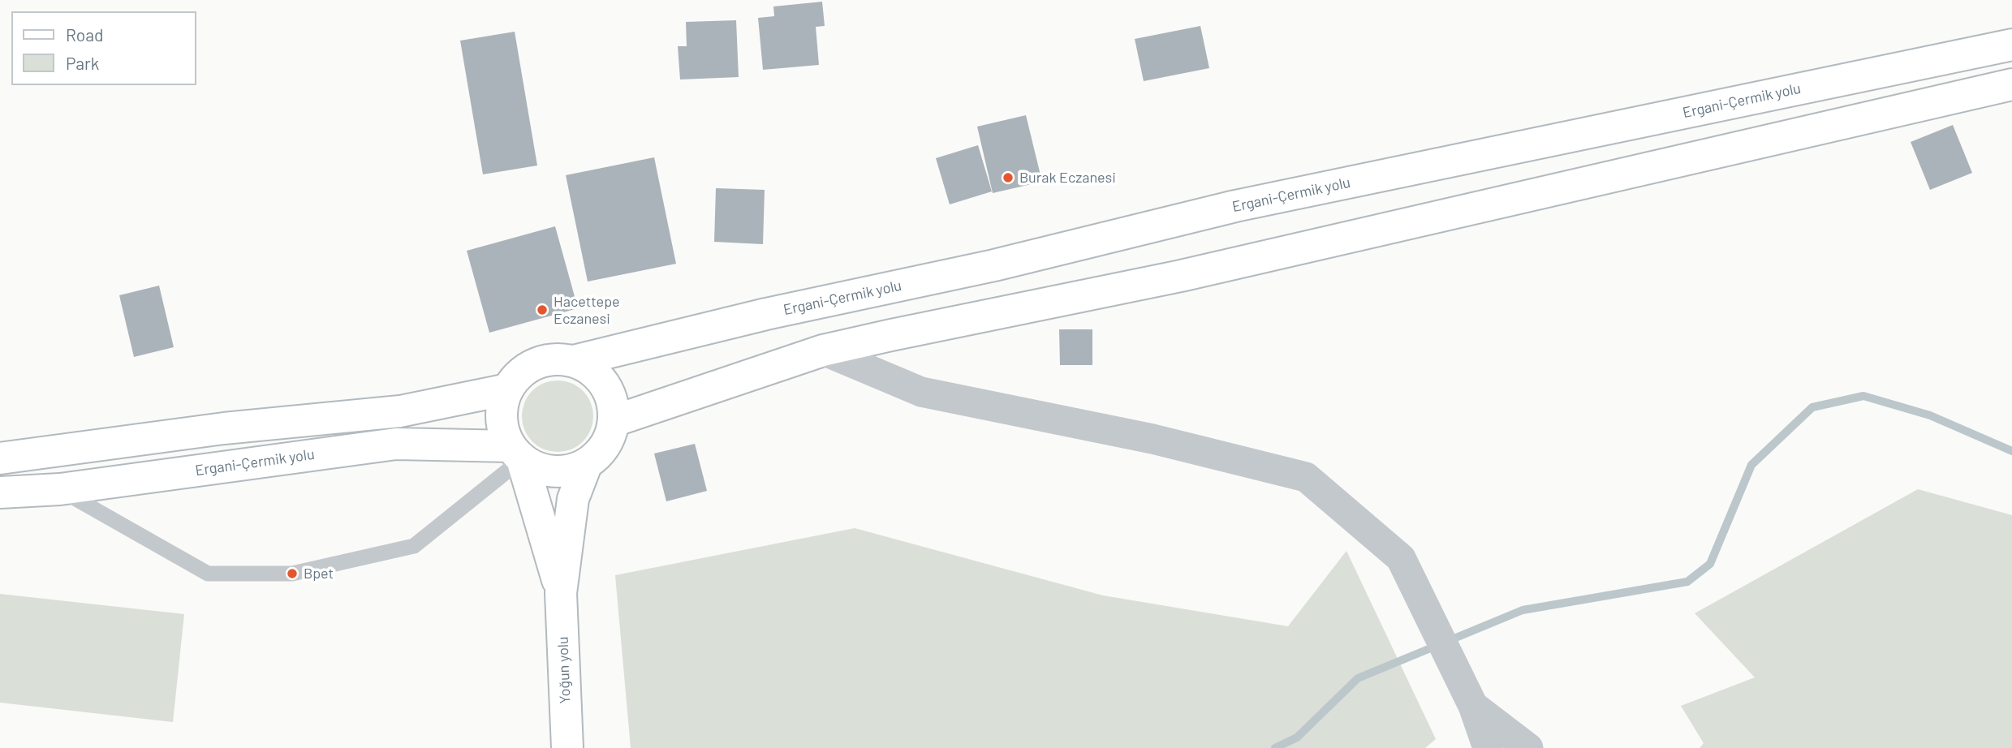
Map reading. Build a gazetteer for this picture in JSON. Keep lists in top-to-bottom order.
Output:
{
  "streets": {
    "main road": ["Ergani-Çermik yolu", "Yoğun yolu"]
  },
  "places": ["Burak Eczanesi", "Hacettepe Eczanesi", "Bpet"],
  "legend": ["Road", "Park"]
}
